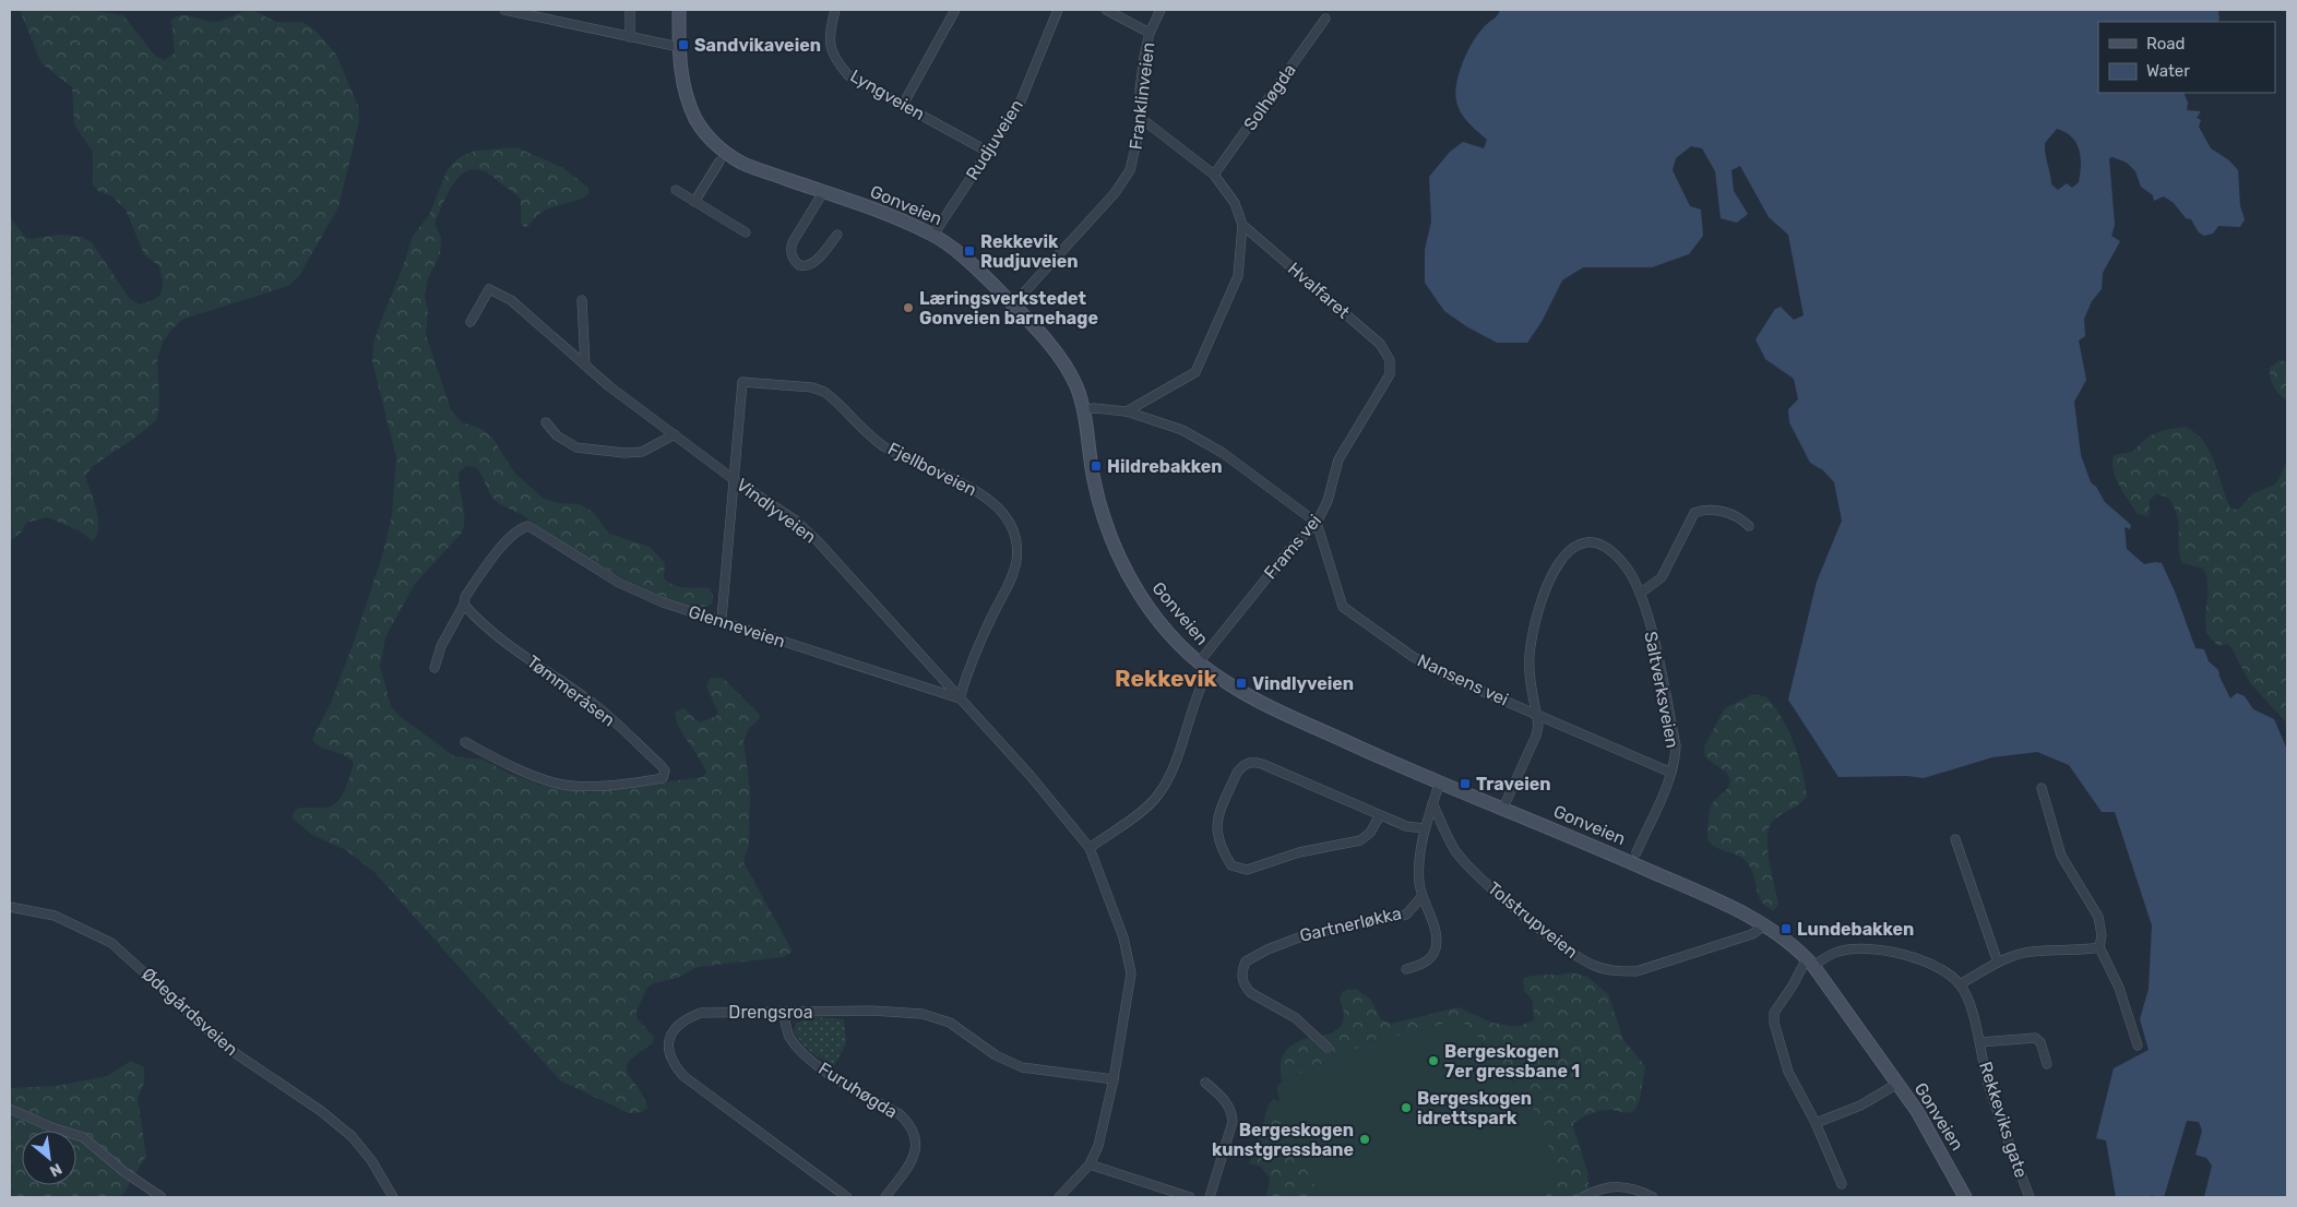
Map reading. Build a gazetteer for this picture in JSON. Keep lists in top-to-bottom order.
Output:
{
  "streets": {
    "street": [
      "Lyngveien",
      "Franklinveien",
      "Solhøgda",
      "Rudjuveien",
      "Gonveien",
      "Hvalfaret",
      "Fjellboveien",
      "Vindlyveien",
      "Frams vei",
      "Glenneveien",
      "Nansens vei",
      "Saltverksveien",
      "Tømmeråsen",
      "Tolstrupveien",
      "Gartnerløkka",
      "Ødegårdsveien",
      "Drengsroa",
      "Furuhøgda",
      "Rekkeviks gate"
    ]
  },
  "crossings": [
    ["Lyngveien", "Rudjuveien"],
    ["Franklinveien", "Gonveien"],
    ["Rudjuveien", "Gonveien"],
    ["Gonveien", "Frams vei"],
    ["Gonveien", "Tolstrupveien"],
    ["Hvalfaret", "Frams vei"],
    ["Fjellboveien", "Vindlyveien"],
    ["Fjellboveien", "Glenneveien"],
    ["Vindlyveien", "Glenneveien"],
    ["Frams vei", "Nansens vei"],
    ["Glenneveien", "Tømmeråsen"],
    ["Nansens vei", "Saltverksveien"],
    ["Drengsroa", "Furuhøgda"]
  ],
  "districts": ["Rekkevik"],
  "places": {
    "transit": [
      "Sandvikaveien",
      "Rekkevik Rudjuveien",
      "Hildrebakken",
      "Vindlyveien",
      "Traveien",
      "Lundebakken"
    ],
    "other": [
      "Læringsverkstedet Gonveien barnehage",
      "Bergeskogen 7er gressbane 1",
      "Bergeskogen idrettspark",
      "Bergeskogen kunstgressbane"
    ]
  },
  "legend": ["Road", "Water"],
  "north": "bottom right"
}
